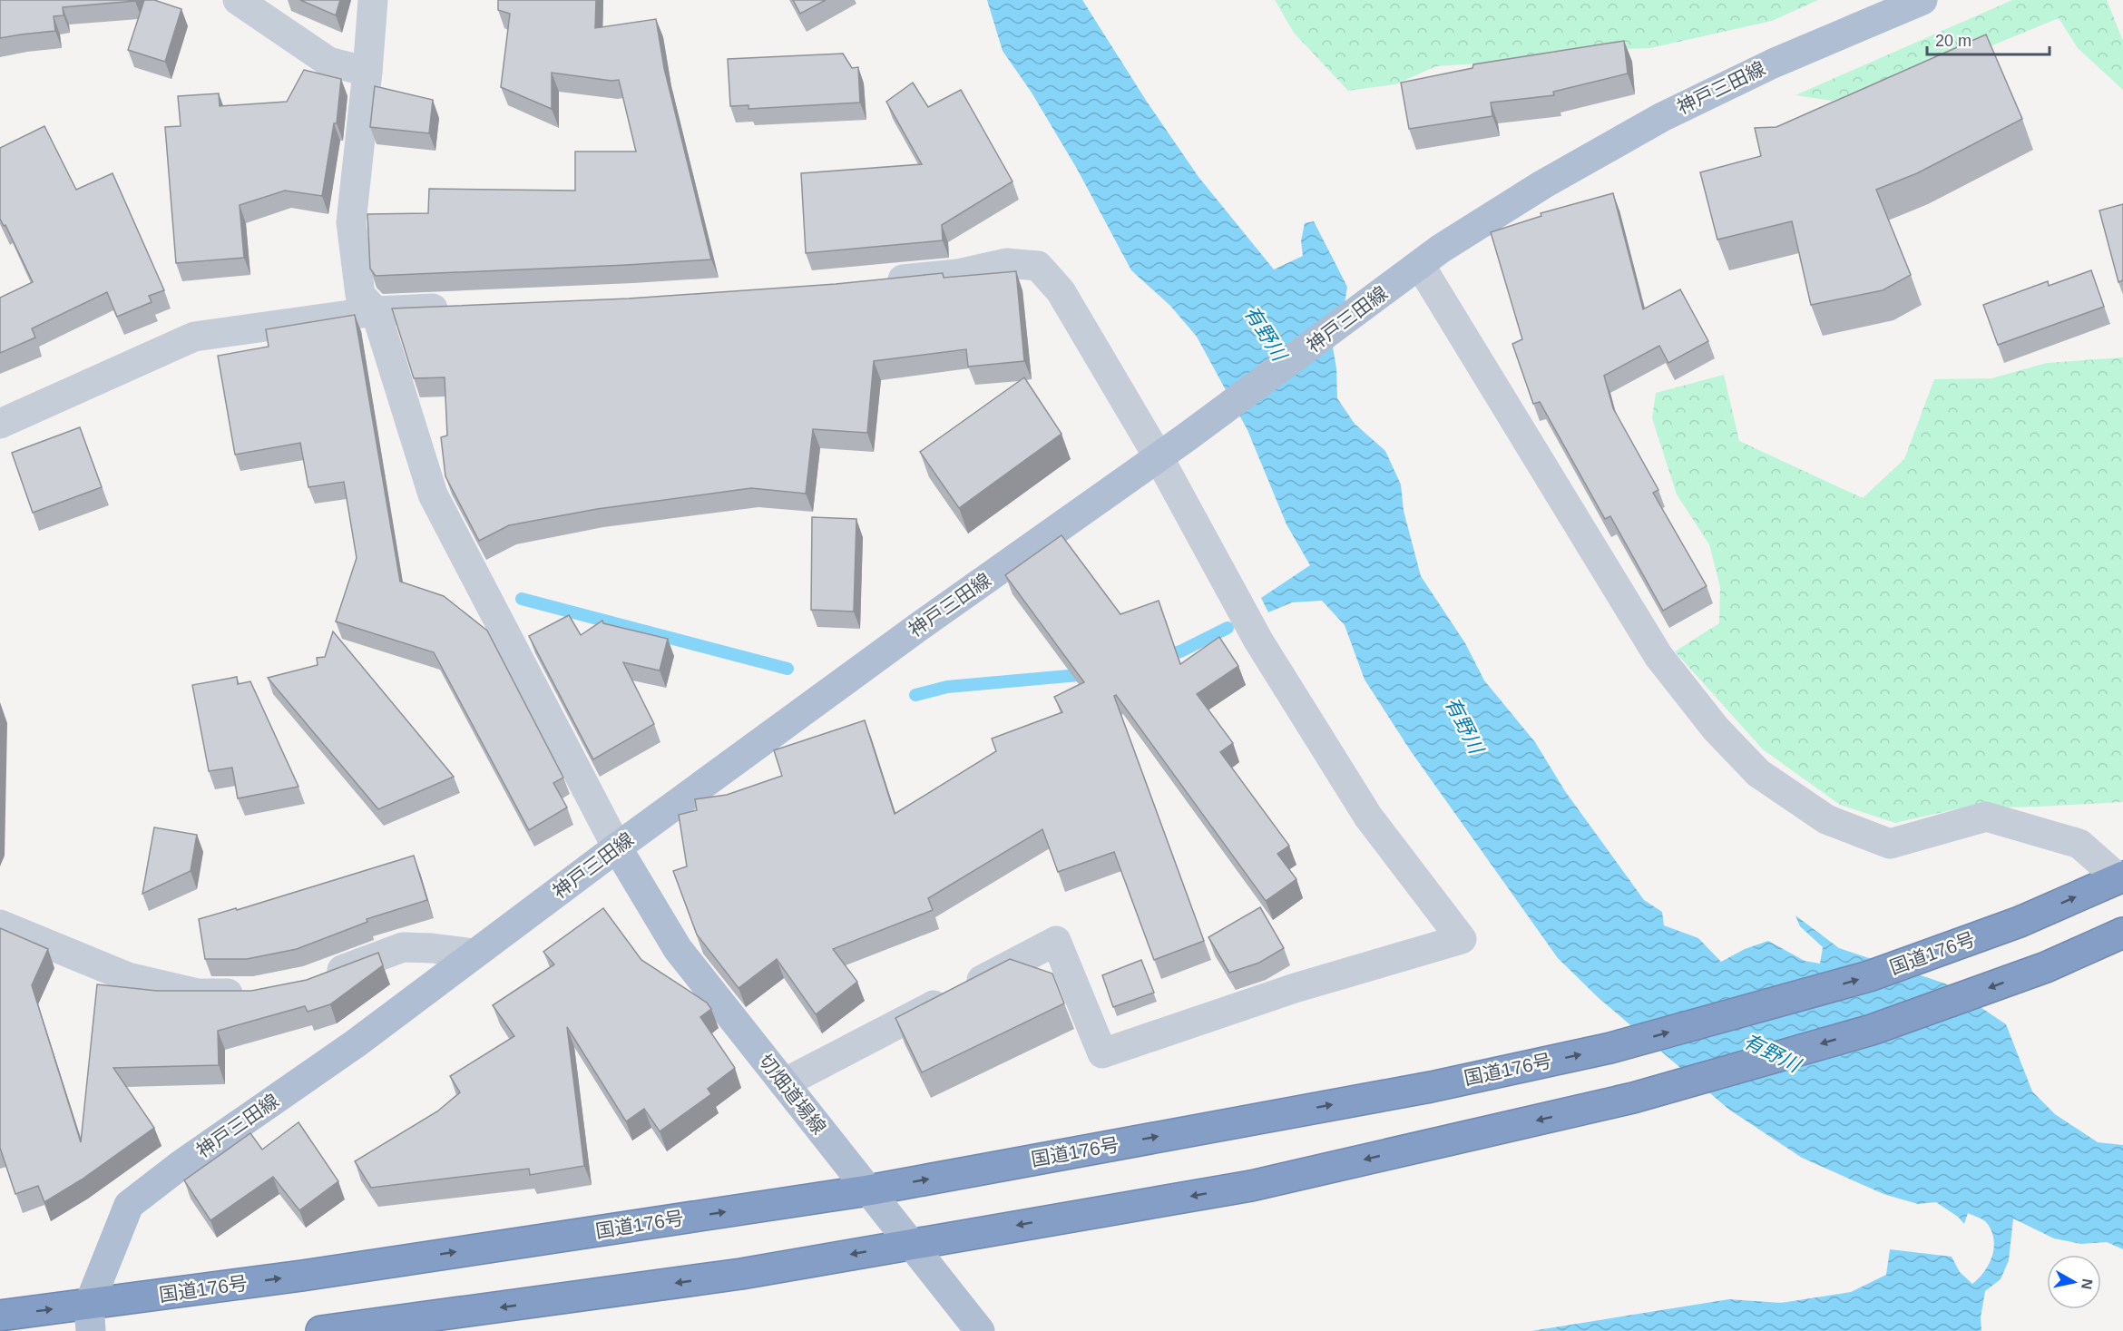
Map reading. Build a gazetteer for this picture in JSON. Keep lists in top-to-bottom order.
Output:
{
  "streets": {
    "highway": ["国道176号"],
    "main road": ["神戸三田線", "切畑道場線"]
  },
  "crossings": [
    ["神戸三田線", "国道176号"],
    ["神戸三田線", "切畑道場線"],
    ["国道176号", "切畑道場線"]
  ],
  "water": ["有野川"],
  "scale_bar": "20 m",
  "north": "right"
}
